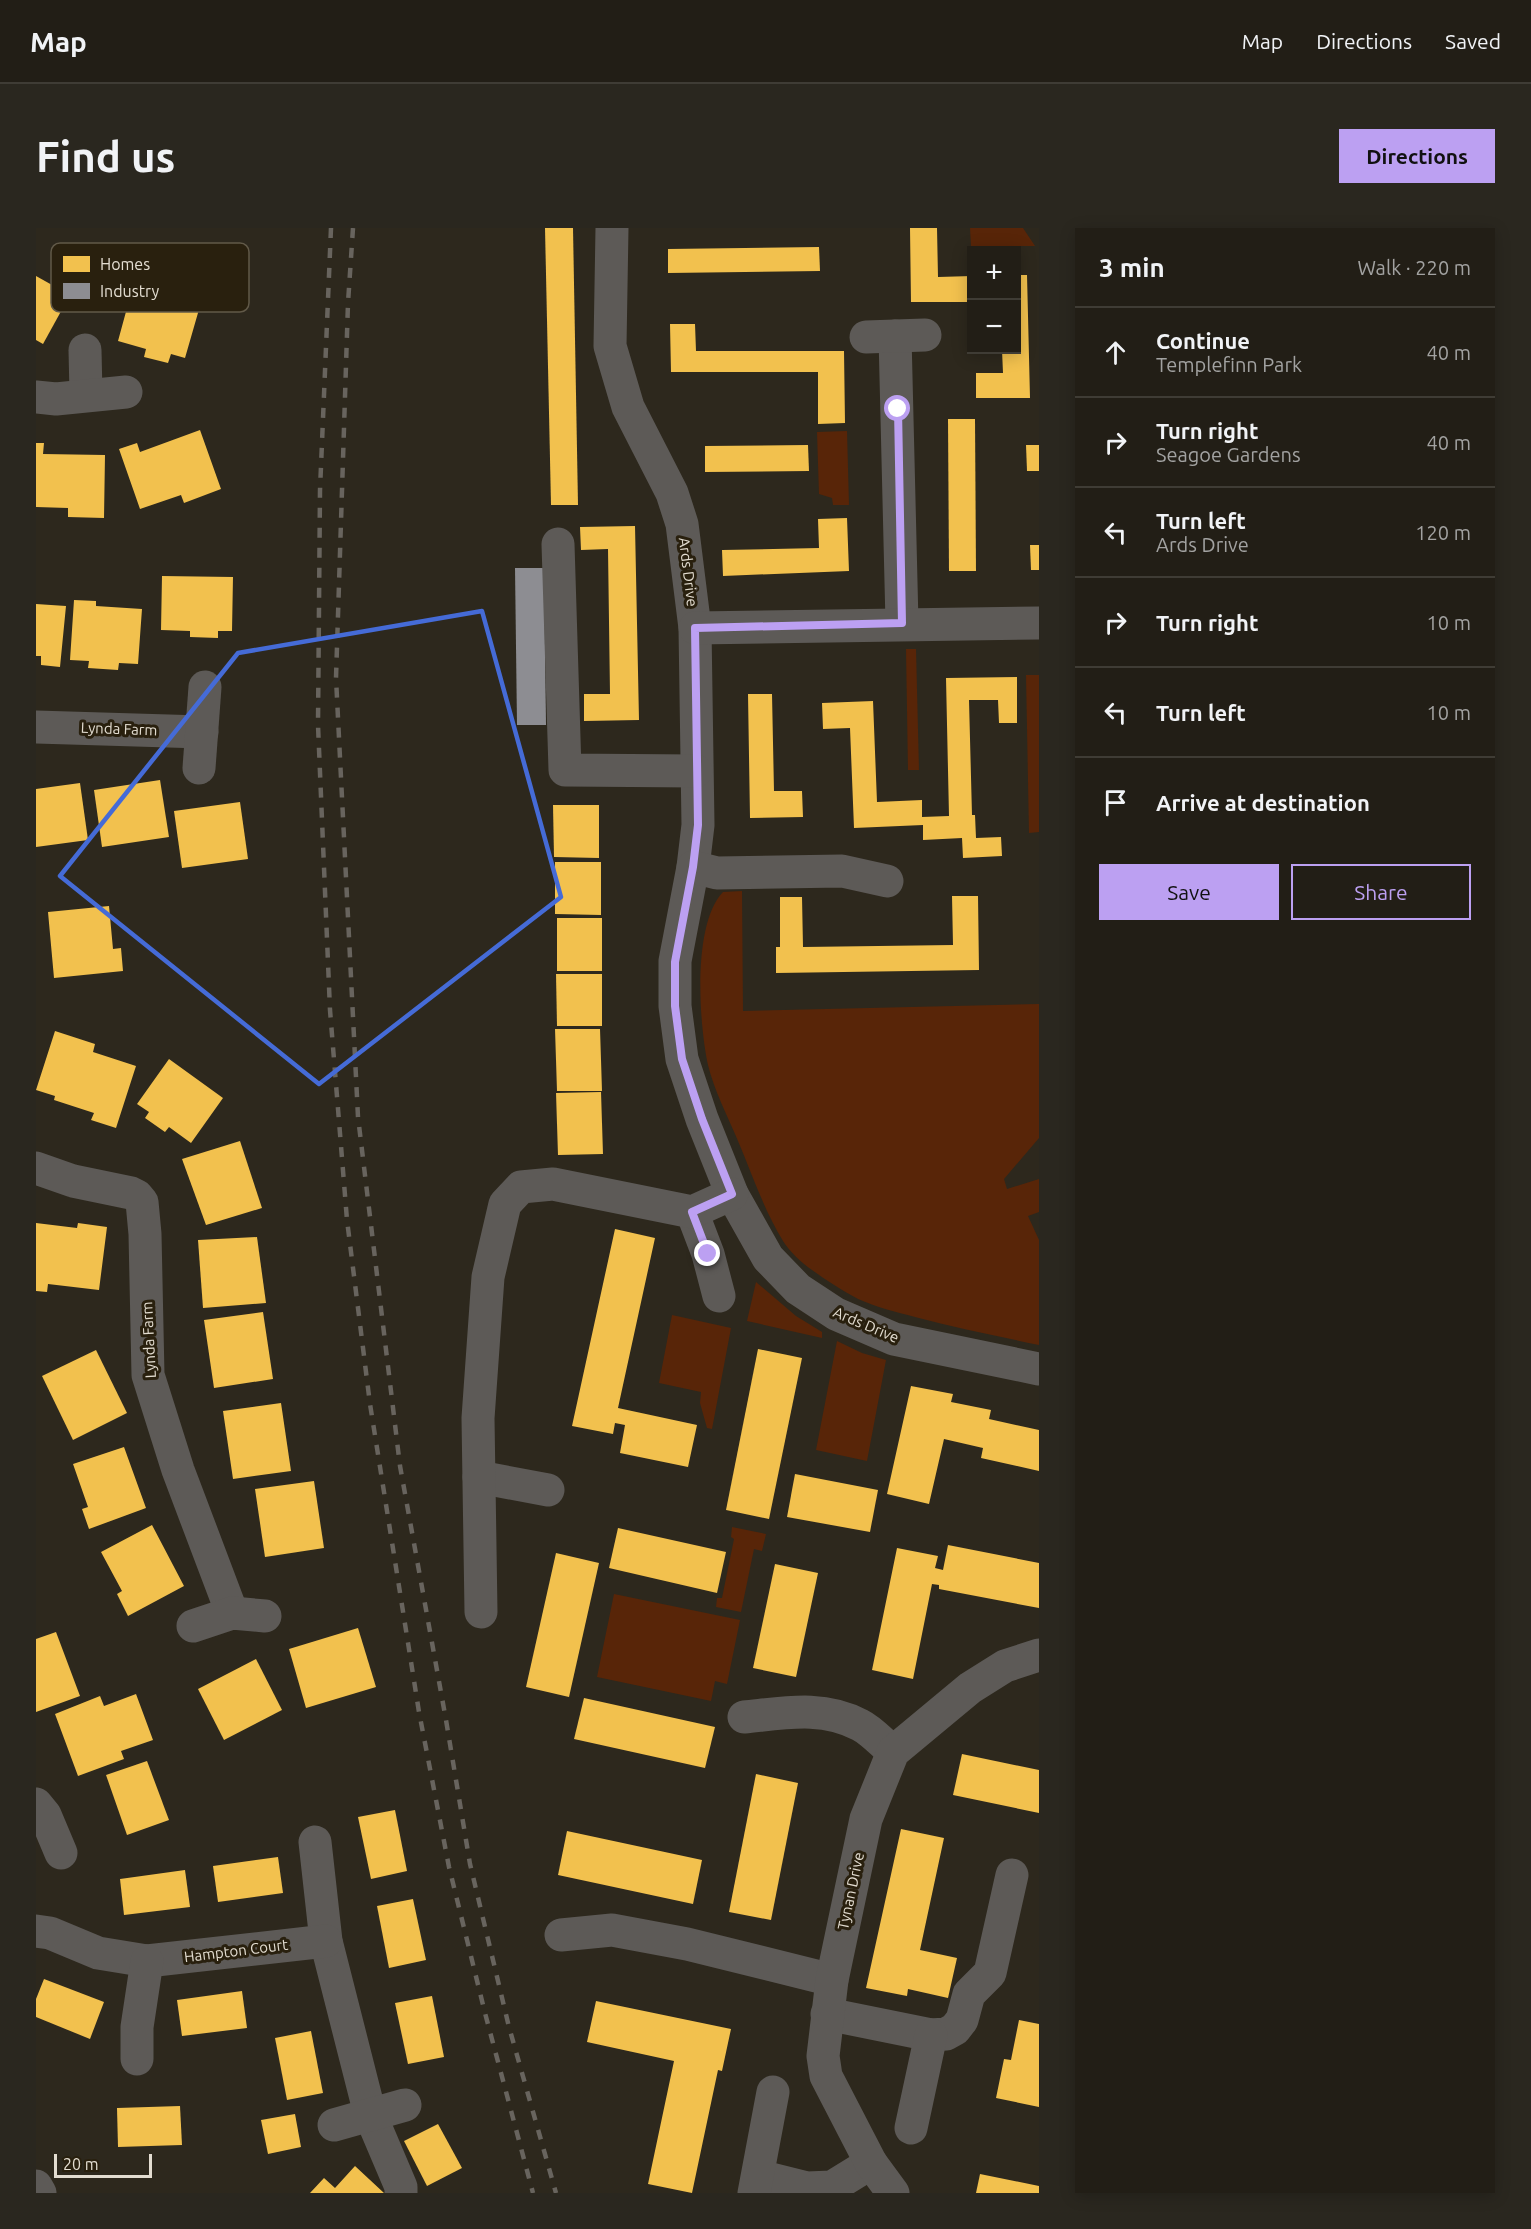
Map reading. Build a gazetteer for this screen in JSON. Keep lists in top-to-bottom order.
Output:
{
  "streets": {
    "street": [
      "Ards Drive",
      "Lynda Farm",
      "Tynan Drive",
      "Hampton Court"
    ]
  },
  "legend": ["Homes", "Industry"],
  "scale_bar": "20 m",
  "page": {
    "header": "Map",
    "nav": ["Map", "Directions", "Saved"],
    "buttons": [
      "Directions",
      ["Save", "Share"]
    ],
    "title": "Find us",
    "heading": ["3 min", "Walk · 220 m"],
    "map_buttons": ["+", "−"],
    "list": [
      ["Continue", "Templefinn Park", "40 m"],
      ["Turn right", "Seagoe Gardens", "40 m"],
      ["Turn left", "Ards Drive", "120 m"],
      ["Turn right", "10 m"],
      ["Turn left", "10 m"],
      "Arrive at destination"
    ],
    "scale": "20 m"
  }
}
